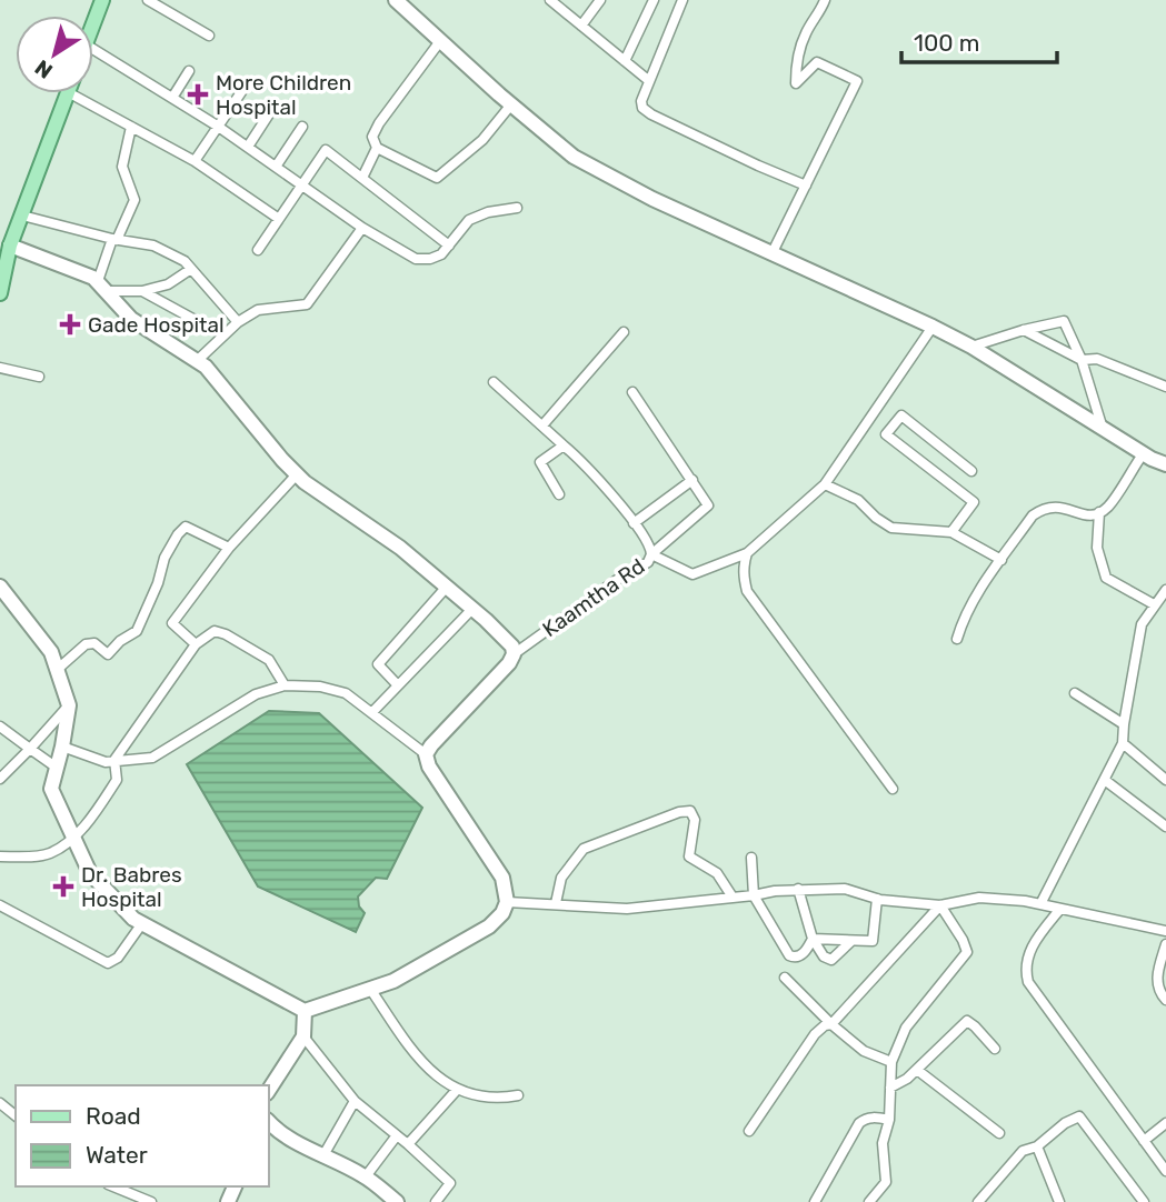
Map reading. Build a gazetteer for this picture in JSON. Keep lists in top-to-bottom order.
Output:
{
  "streets": {
    "street": ["Kaamtha Rd"]
  },
  "places": {
    "health": ["More Children Hospital", "Gade Hospital", "Dr. Babres Hospital"]
  },
  "legend": ["Road", "Water"],
  "scale_bar": "100 m",
  "north": "bottom left"
}
